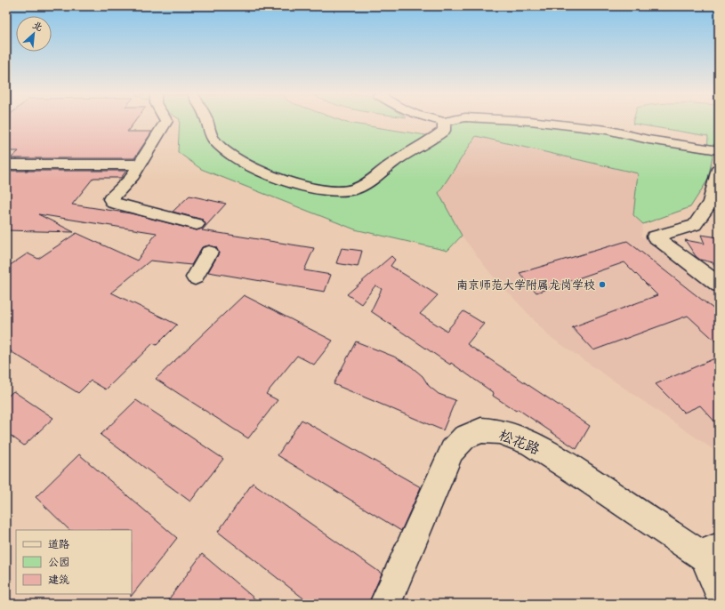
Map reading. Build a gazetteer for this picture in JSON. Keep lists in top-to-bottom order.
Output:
{
  "streets": {
    "street": ["松花路"]
  },
  "places": ["南京师范大学附属龙岗学校"],
  "legend": ["道路", "公园", "建筑"],
  "north": "top right"
}
